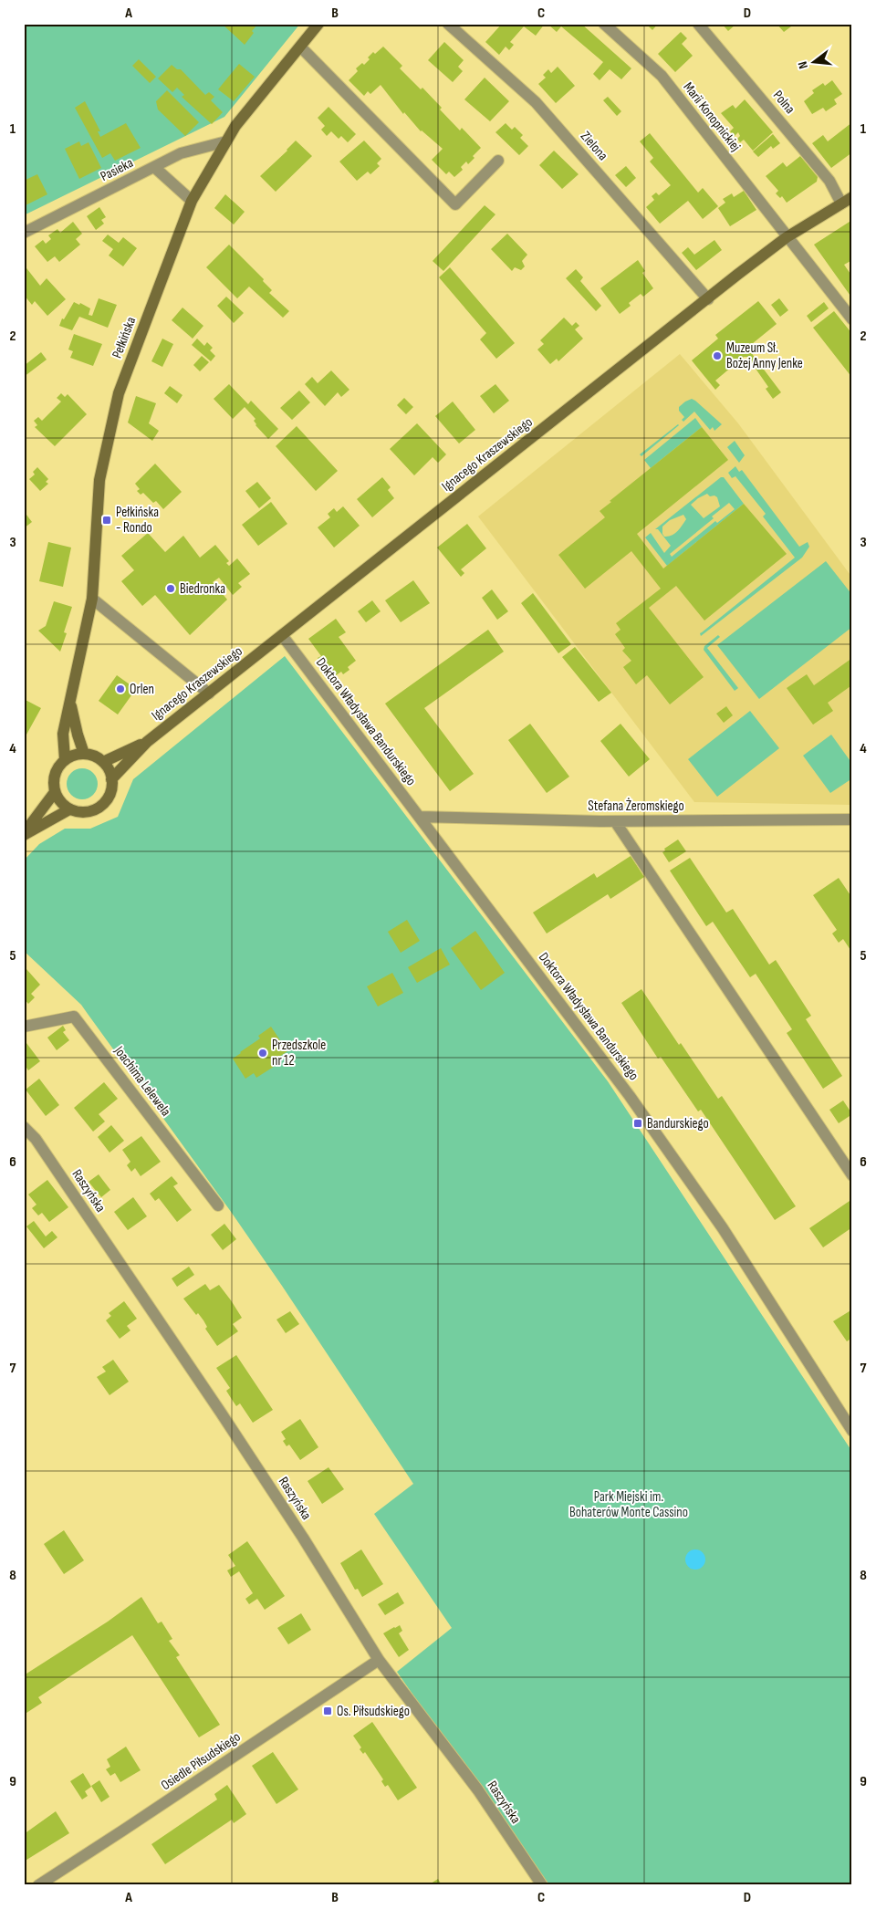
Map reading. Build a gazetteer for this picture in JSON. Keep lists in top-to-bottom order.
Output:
{
  "streets": {
    "street": [
      "Polna",
      "Marii Konopnickiej",
      "Zielona",
      "Pasieka",
      "Pełkińska",
      "Ignacego Kraszewskiego",
      "Doktora Władysława Bandurskiego",
      "Stefana Żeromskiego",
      "Joachima Lelewela",
      "Raszyńska",
      "Osiedle Piłsudskiego"
    ]
  },
  "crossings": [
    ["Polna", "Ignacego Kraszewskiego"],
    ["Marii Konopnickiej", "Ignacego Kraszewskiego"],
    ["Zielona", "Ignacego Kraszewskiego"],
    ["Pasieka", "Pełkińska"],
    ["Pełkińska", "Ignacego Kraszewskiego"],
    ["Ignacego Kraszewskiego", "Doktora Władysława Bandurskiego"],
    ["Doktora Władysława Bandurskiego", "Stefana Żeromskiego"],
    ["Raszyńska", "Osiedle Piłsudskiego"]
  ],
  "parks": ["Park Miejski im. Bohaterów Monte Cassino"],
  "places": {
    "other": [
      "Muzeum Sł. Bożej Anny Jenke",
      "Biedronka",
      "Orlen",
      "Przedszkole nr 12"
    ],
    "transit": ["Pełkińska - Rondo", "Bandurskiego", "Os. Piłsudskiego"]
  },
  "north": "left",
  "grid": {
    "columns": [
      "A",
      "B",
      "C",
      "D"
    ],
    "rows": [
      "1",
      "2",
      "3",
      "4",
      "5",
      "6",
      "7",
      "8",
      "9"
    ]
  }
}
